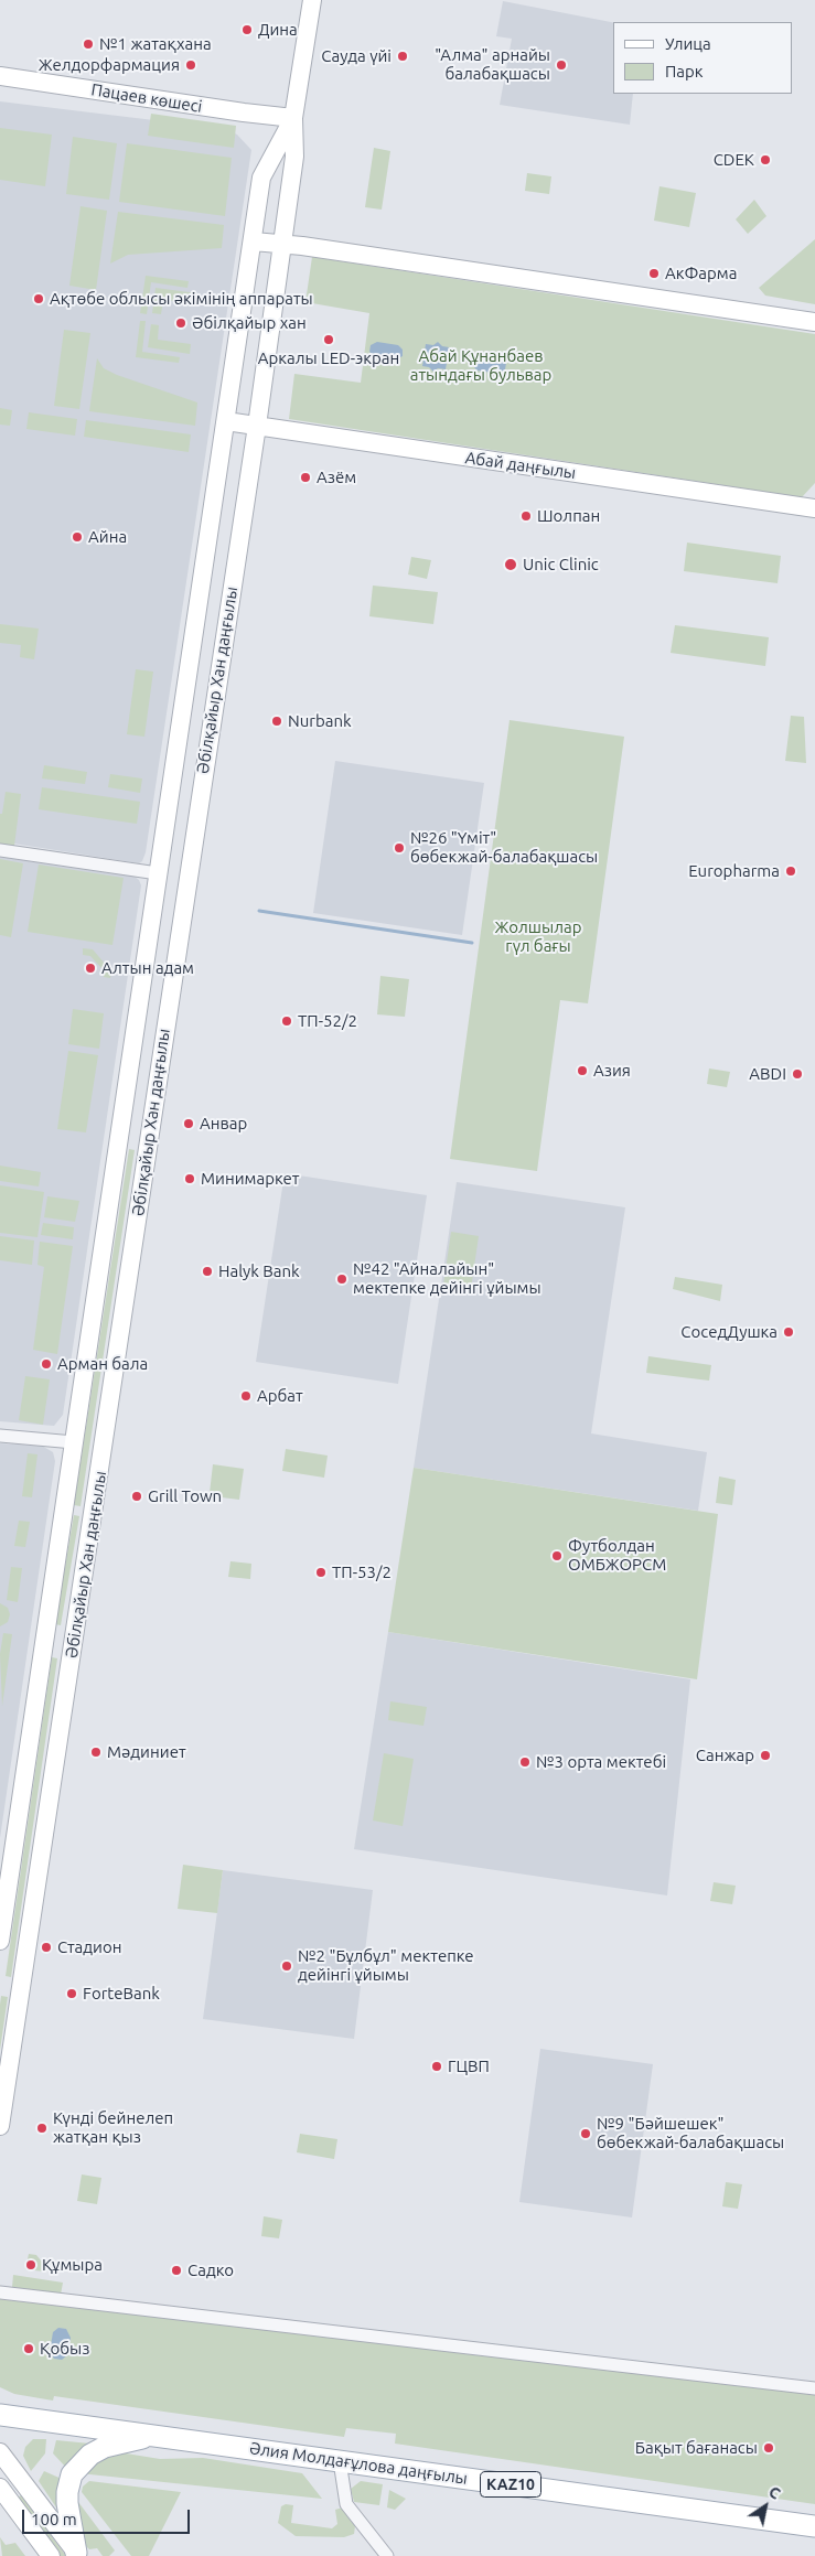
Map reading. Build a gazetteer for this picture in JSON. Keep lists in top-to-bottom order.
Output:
{
  "streets": {
    "main road": [
      "Пацаев көшесі",
      "Абай даңғылы",
      "Әбілқайыр Хан даңғылы",
      "Әлия Молдағұлова даңғылы",
      "KAZ10"
    ]
  },
  "crossings": [
    ["Пацаев көшесі", "Әбілқайыр Хан даңғылы"],
    ["Абай даңғылы", "Әбілқайыр Хан даңғылы"]
  ],
  "parks": ["Абай Құнанбаев атындағы бульвар", "Жолшылар гүл бағы"],
  "places": [
    "Дина",
    "№1 жатақхана",
    "Сауда үйі",
    "Желдорфармация",
    "\"Алма\" арнайы балабақшасы",
    "CDEK",
    "АкФарма",
    "Ақтөбе облысы әкімінің аппараты",
    "Әбілқайыр хан",
    "Аркалы LED-экран",
    "Азём",
    "Шолпан",
    "Айна",
    "Unic Clinic",
    "Nurbank",
    "№26 \"Үміт\" бөбекжай-балабақшасы",
    "Europharma",
    "Алтын адам",
    "ТП-52/2",
    "Азия",
    "ABDI",
    "Анвар",
    "Минимаркет",
    "Halyk Bank",
    "№42 \"Айналайын\" мектепке дейінгі ұйымы",
    "СоседДушка",
    "Арман бала",
    "Арбат",
    "Grill Town",
    "Футболдан ОМБЖОРСМ",
    "ТП-53/2",
    "Мәдиниет",
    "Санжар",
    "№3 орта мектебі",
    "Стадион",
    "№2 \"Бұлбұл\" мектепке дейінгі ұйымы",
    "ForteBank",
    "ГЦВП",
    "Күнді бейнелеп жатқан қыз",
    "№9 \"Бәйшешек\" бөбекжай-балабақшасы",
    "Құмыра",
    "Садко",
    "Қобыз",
    "Бақыт бағанасы"
  ],
  "legend": ["Улица", "Парк"],
  "scale_bar": "100 m",
  "north": "top right"
}
